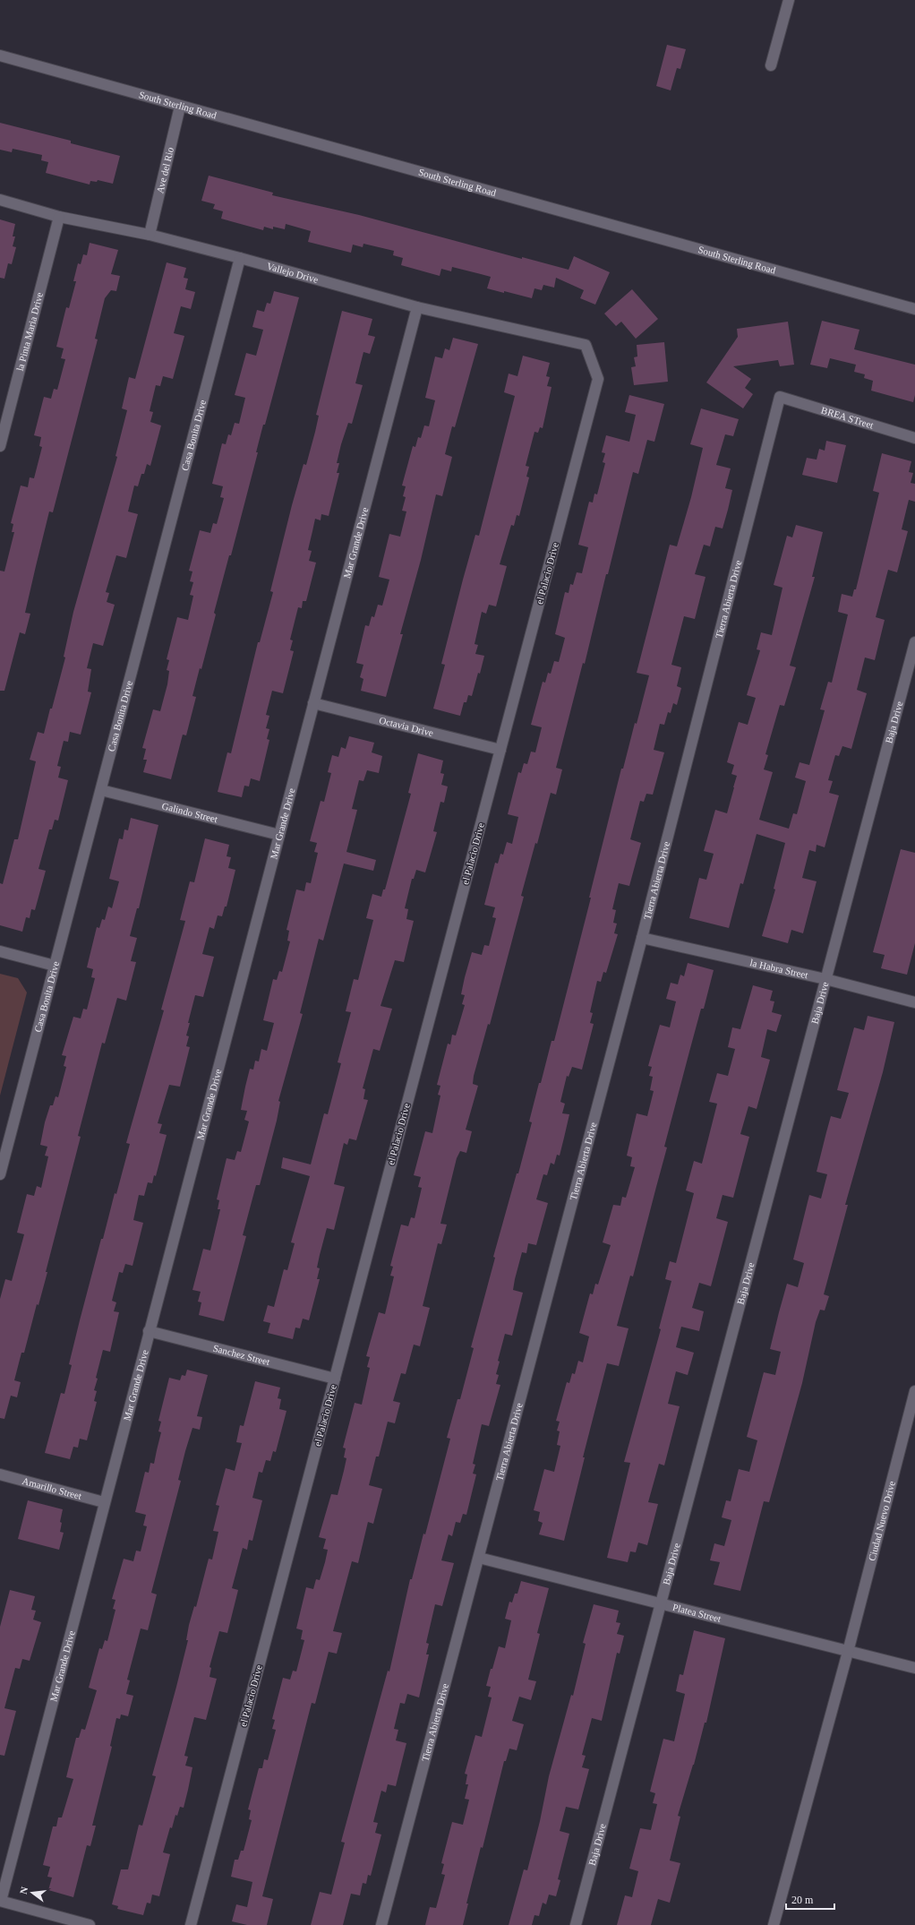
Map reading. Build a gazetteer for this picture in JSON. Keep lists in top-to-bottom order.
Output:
{
  "streets": {
    "street": [
      "South Sterling Road",
      "Ave del Rio",
      "Vallejo Drive",
      "la Pinta Maria Drive",
      "BREA STreet",
      "Casa Bonita Drive",
      "Mar Grande Drive",
      "el Palacio Drive",
      "Tierra Abierta Drive",
      "Baja Drive",
      "Octavia Drive",
      "Galindo Street",
      "la Habra Street",
      "Sanchez Street",
      "Amarillo Street",
      "Ciudad Nuevo Drive",
      "Platea Street"
    ]
  },
  "crossings": [
    ["South Sterling Road", "Ave del Rio"],
    ["Ave del Rio", "Vallejo Drive"],
    ["Vallejo Drive", "la Pinta Maria Drive"],
    ["Vallejo Drive", "Casa Bonita Drive"],
    ["Vallejo Drive", "Mar Grande Drive"],
    ["Vallejo Drive", "el Palacio Drive"],
    ["BREA STreet", "Tierra Abierta Drive"],
    ["Casa Bonita Drive", "Galindo Street"],
    ["Mar Grande Drive", "Octavia Drive"],
    ["Mar Grande Drive", "Galindo Street"],
    ["Mar Grande Drive", "Sanchez Street"],
    ["Mar Grande Drive", "Amarillo Street"],
    ["el Palacio Drive", "Octavia Drive"],
    ["el Palacio Drive", "Sanchez Street"],
    ["Tierra Abierta Drive", "la Habra Street"],
    ["Tierra Abierta Drive", "Platea Street"],
    ["Baja Drive", "la Habra Street"],
    ["Baja Drive", "Platea Street"],
    ["Ciudad Nuevo Drive", "Platea Street"]
  ],
  "scale_bar": "20 m",
  "north": "left"
}
